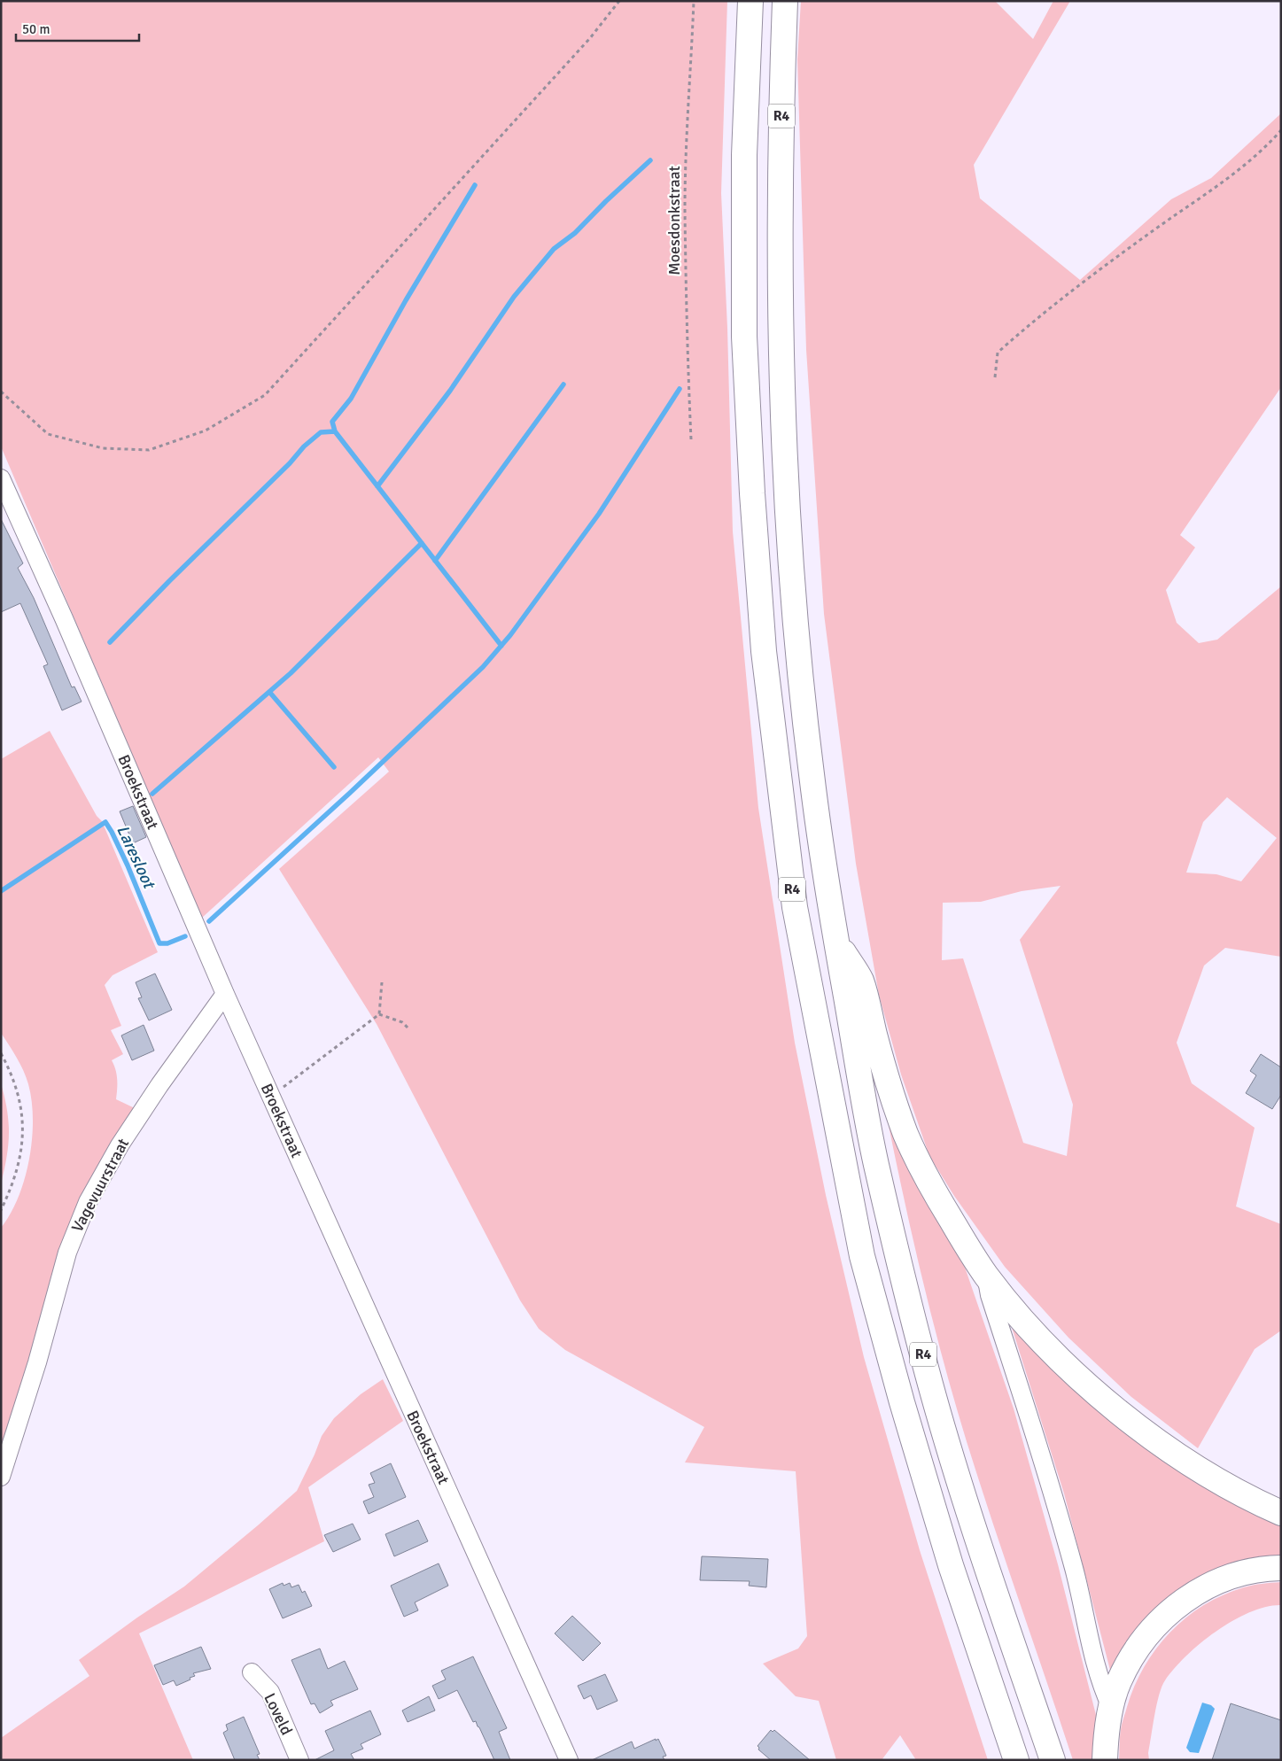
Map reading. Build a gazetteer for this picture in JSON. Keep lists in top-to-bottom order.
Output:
{
  "streets": {
    "highway": ["R4"],
    "street": ["Broekstraat", "Vagevuurstraat", "Loveld"],
    "path": ["Moesdonkstraat"]
  },
  "crossings": [
    ["Broekstraat", "Vagevuurstraat"]
  ],
  "water": ["Laresloot"],
  "scale_bar": "50 m"
}
